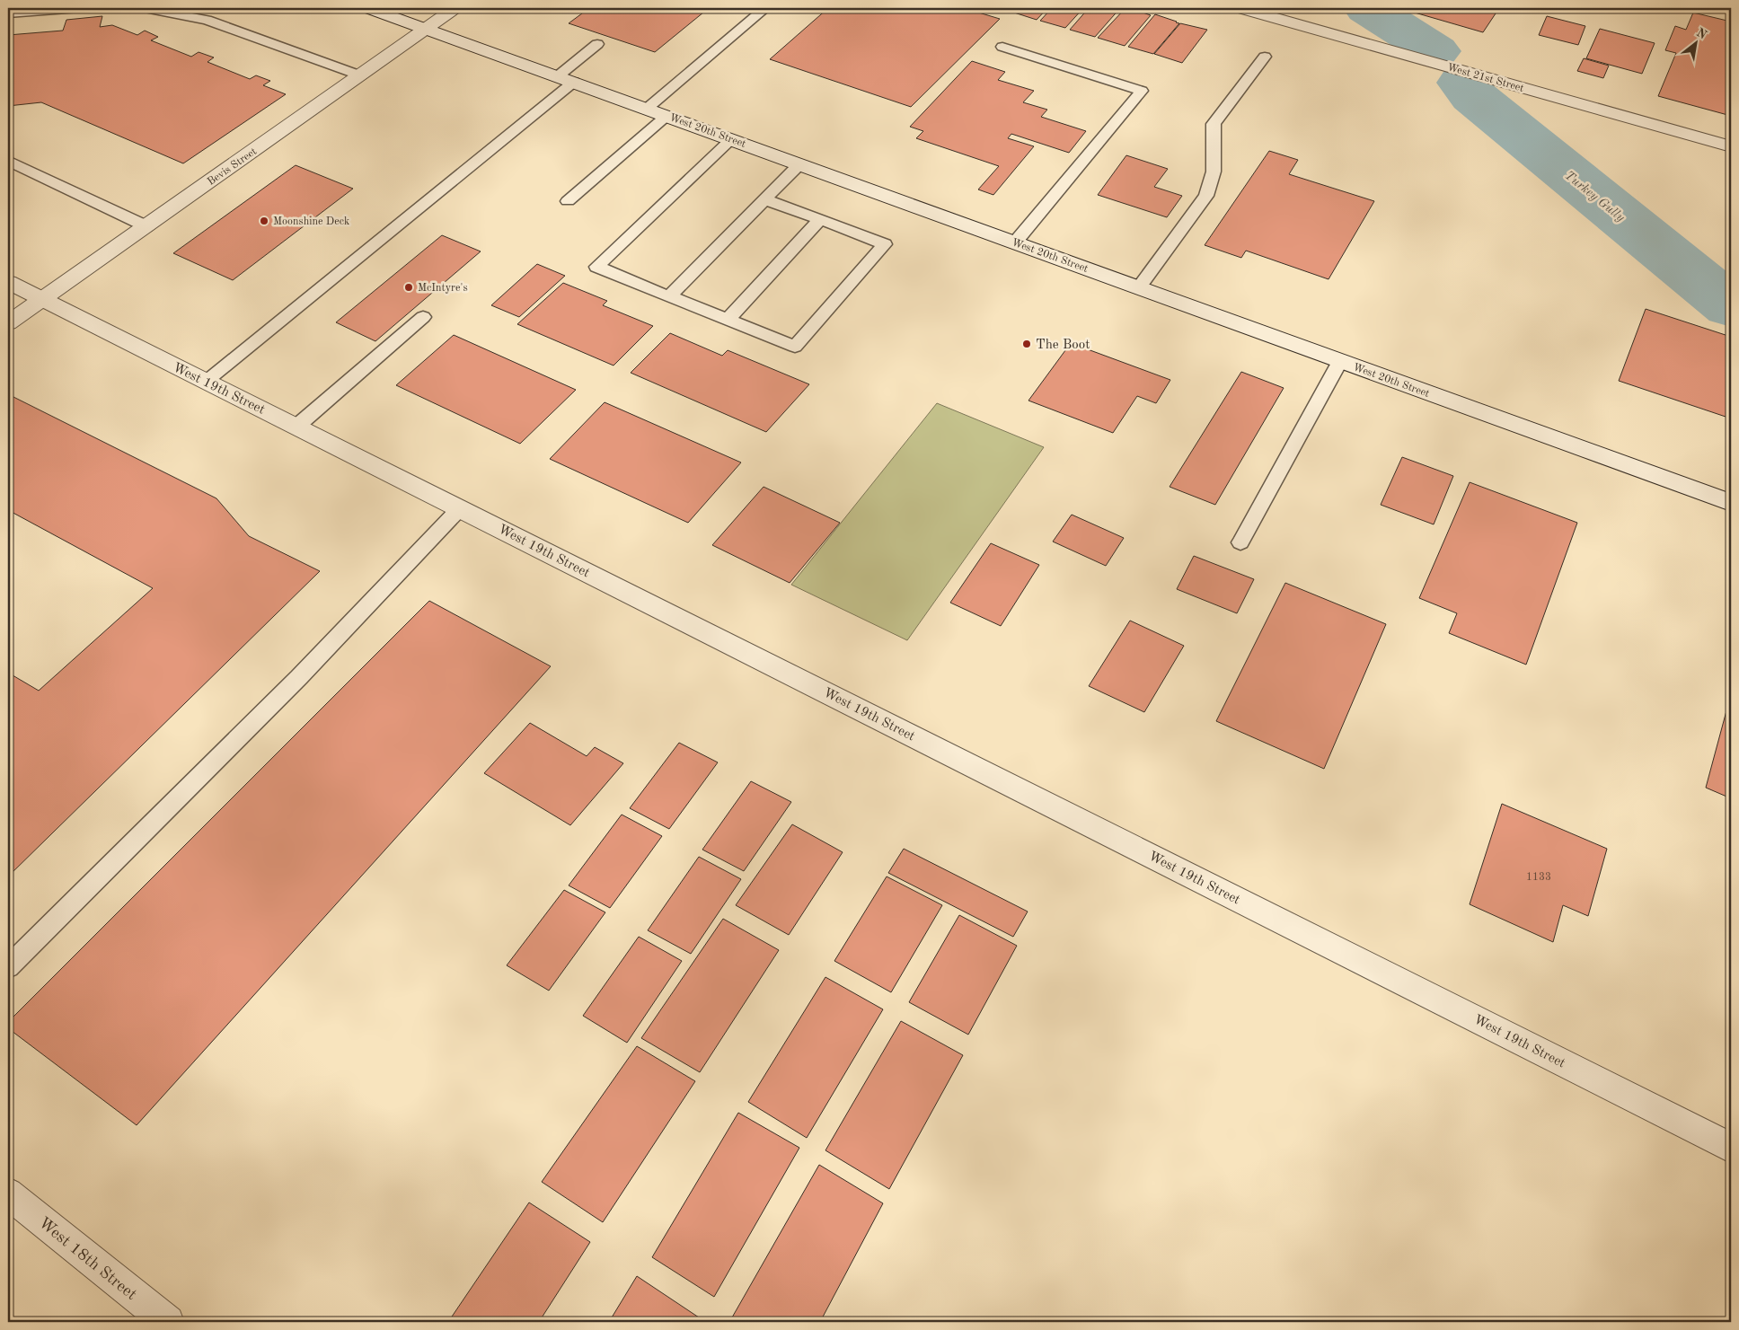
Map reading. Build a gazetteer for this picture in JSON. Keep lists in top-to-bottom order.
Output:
{
  "streets": {
    "street": [
      "West 21st Street",
      "West 20th Street",
      "Bevis Street",
      "West 19th Street",
      "West 18th Street"
    ]
  },
  "crossings": [
    ["West 20th Street", "Bevis Street"],
    ["Bevis Street", "West 19th Street"]
  ],
  "water": ["Turkey Gully"],
  "places": ["Moonshine Deck", "McIntyre's", "The Boot"],
  "house_numbers": ["1133"],
  "north": "top right"
}
